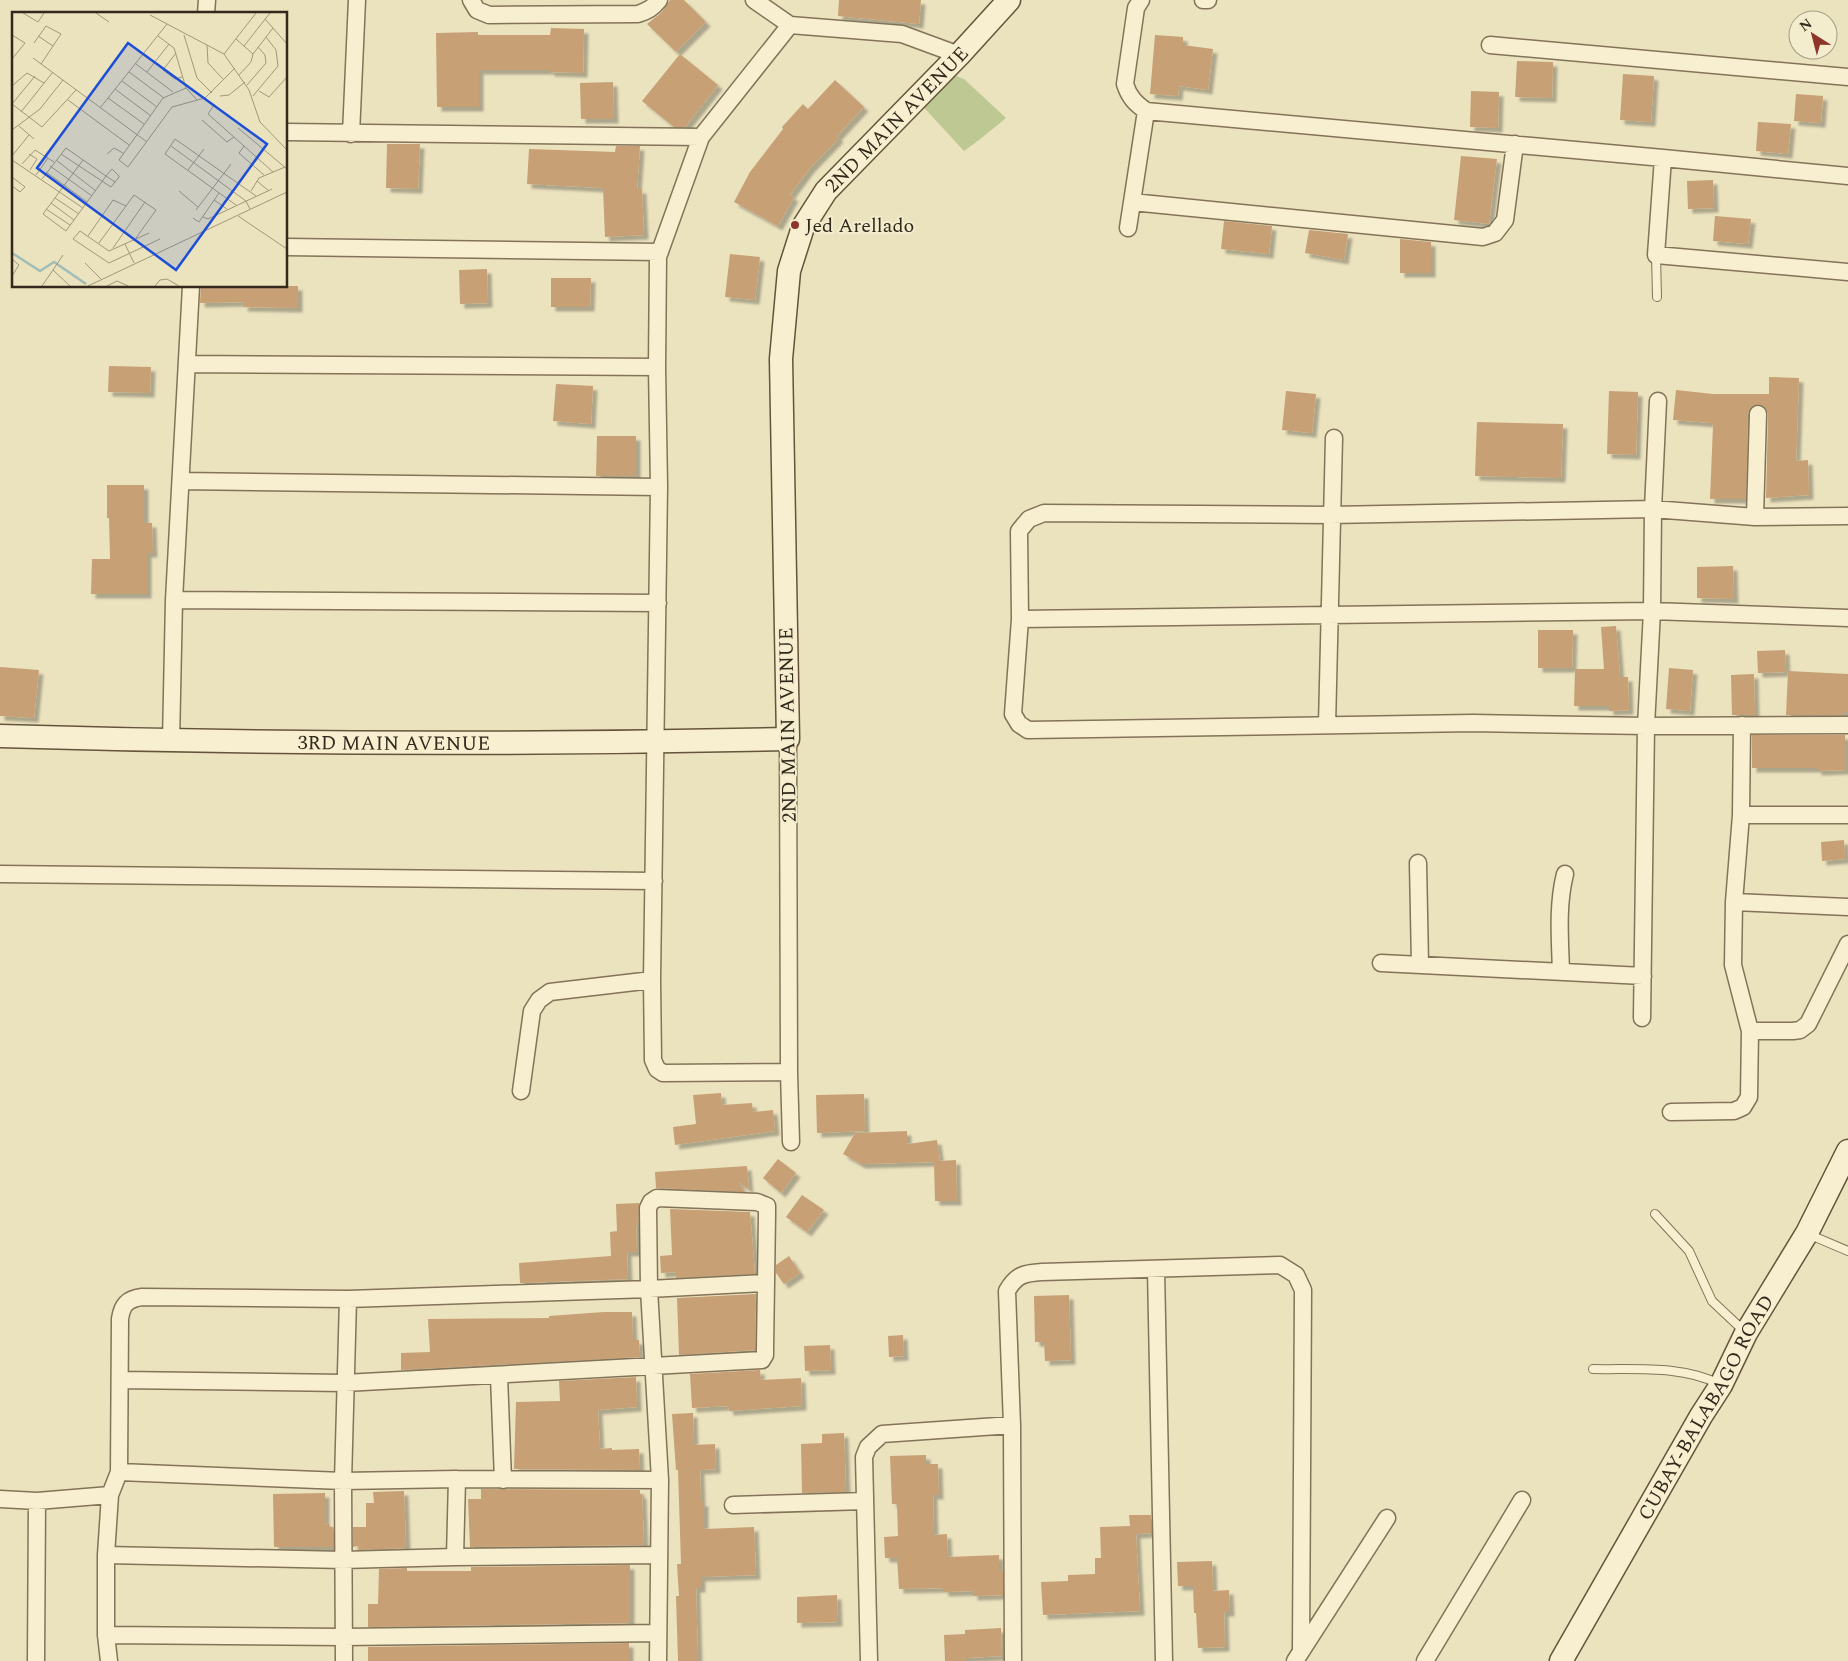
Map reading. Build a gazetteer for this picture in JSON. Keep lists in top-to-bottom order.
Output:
{
  "streets": {
    "street": ["2ND MAIN AVENUE", "3RD MAIN AVENUE", "CUBAY-BALABAGO ROAD"]
  },
  "crossings": [
    ["2ND MAIN AVENUE", "3RD MAIN AVENUE"]
  ],
  "places": ["Jed Arellado"],
  "north": "top left"
}
